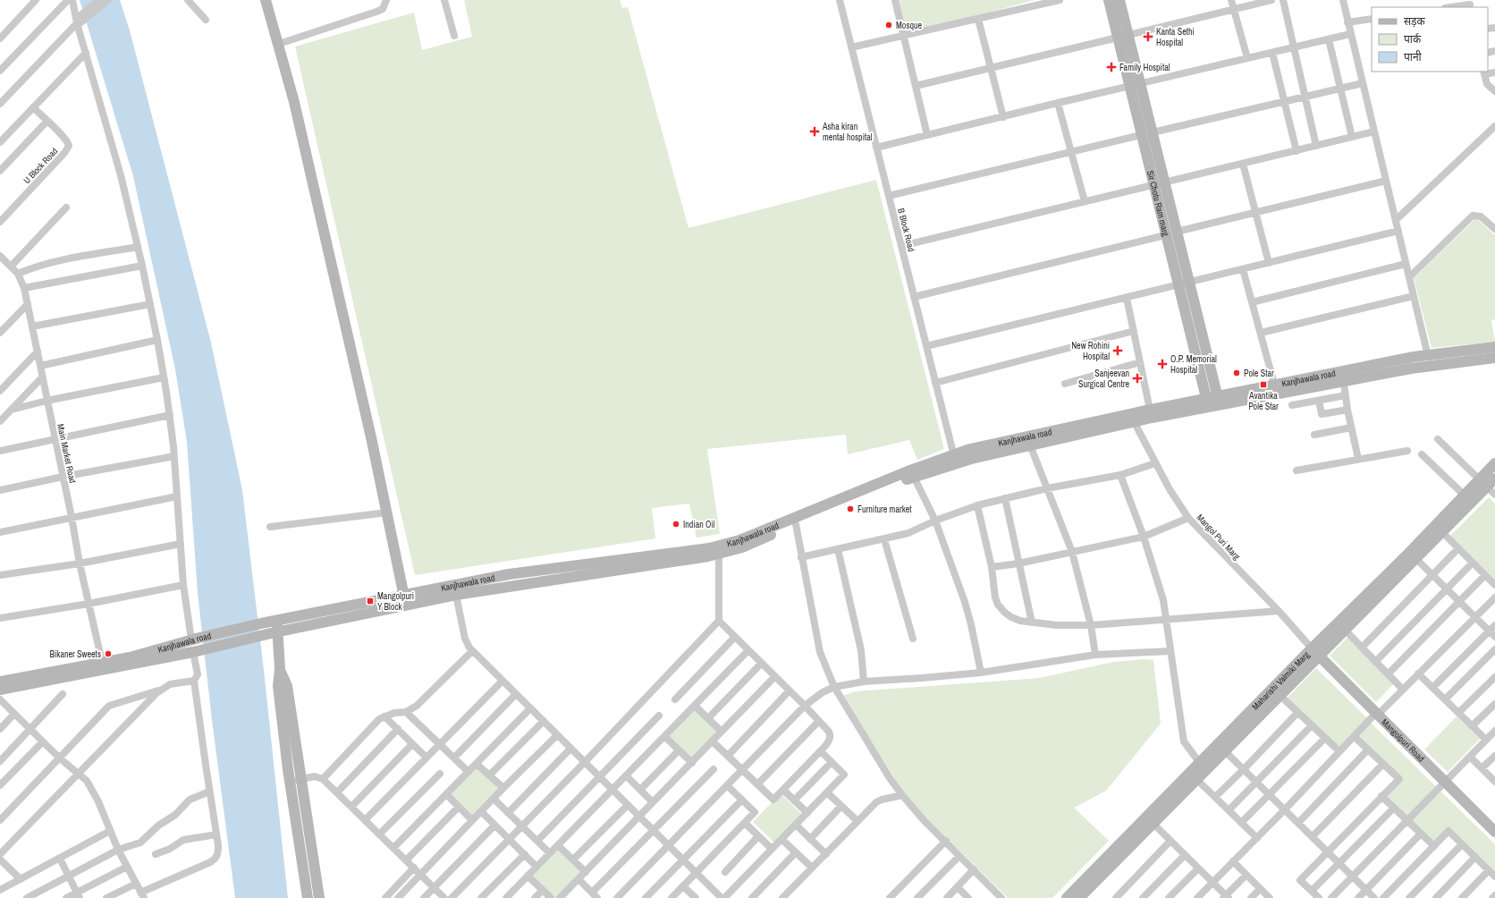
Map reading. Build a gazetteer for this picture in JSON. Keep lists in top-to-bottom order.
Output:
{
  "streets": {
    "street": [
      "U Block Road",
      "Sir Chotu Ram marg",
      "B Block Road",
      "Kanjhawala road",
      "Main Market Road",
      "Mangol Puri Marg",
      "Maharishi Valmiki Marg",
      "Mangolpuri Road"
    ]
  },
  "crossings": [
    ["Sir Chotu Ram marg", "Kanjhawala road"],
    ["B Block Road", "Kanjhawala road"],
    ["Kanjhawala road", "Main Market Road"],
    ["Kanjhawala road", "Mangol Puri Marg"],
    ["Mangol Puri Marg", "Maharishi Valmiki Marg"],
    ["Mangol Puri Marg", "Mangolpuri Road"],
    ["Maharishi Valmiki Marg", "Mangolpuri Road"]
  ],
  "places": {
    "other": [
      "Mosque",
      "Pole Star",
      "Furniture market",
      "Indian Oil",
      "Bikaner Sweets"
    ],
    "health": [
      "Kanta Sethi Hospital",
      "Family Hospital",
      "Asha kiran mental hospital",
      "New Rohini Hospital",
      "O.P. Memorial Hospital",
      "Sanjeevan Surgical Centre"
    ],
    "transit": ["Avantika Pole Star", "Mangolpuri Y Block"]
  },
  "legend": ["सड़क", "पार्क", "पानी"]
}
